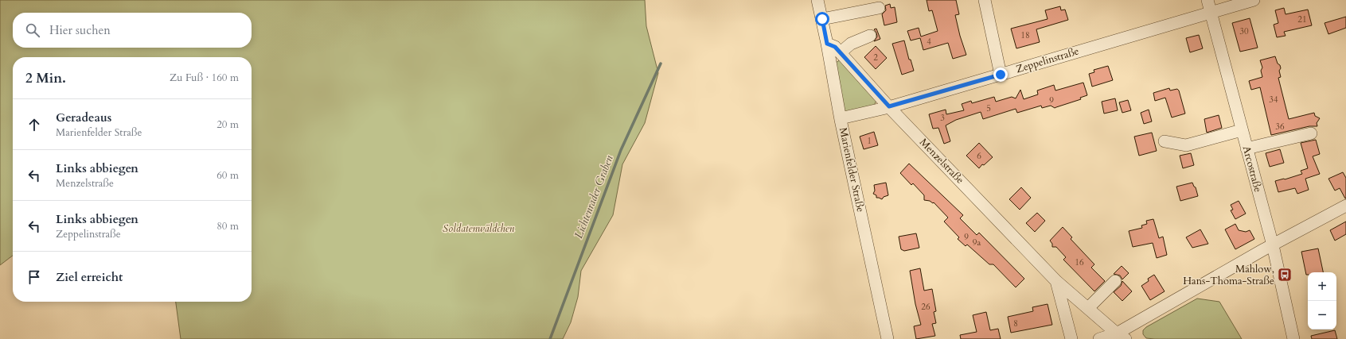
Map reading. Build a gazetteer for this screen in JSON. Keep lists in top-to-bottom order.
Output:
{
  "streets": {
    "street": [
      "Zeppelinstraße",
      "Menzelstraße",
      "Arcostraße",
      "Marienfelder Straße"
    ]
  },
  "crossings": [
    ["Zeppelinstraße", "Menzelstraße"],
    ["Zeppelinstraße", "Arcostraße"],
    ["Zeppelinstraße", "Marienfelder Straße"],
    ["Menzelstraße", "Marienfelder Straße"]
  ],
  "water": ["Lichtenrader Graben"],
  "parks": ["Soldatenwäldchen"],
  "places": {
    "bus stop": ["Mahlow, Hans-Thoma-Straße"]
  },
  "house_numbers": [
    "21",
    "30",
    "18",
    "4",
    "2",
    "34",
    "9",
    "5",
    "3",
    "36",
    "1",
    "6",
    "9",
    "9a",
    "16",
    "26",
    "8"
  ],
  "page": {
    "search": "Hier suchen",
    "heading": ["2 Min.", "Zu Fuß · 160 m"],
    "list": [
      ["Geradeaus", "Marienfelder Straße", "20 m"],
      ["Links abbiegen", "Menzelstraße", "60 m"],
      ["Links abbiegen", "Zeppelinstraße", "80 m"],
      "Ziel erreicht"
    ],
    "map_buttons": ["+", "−"]
  }
}
